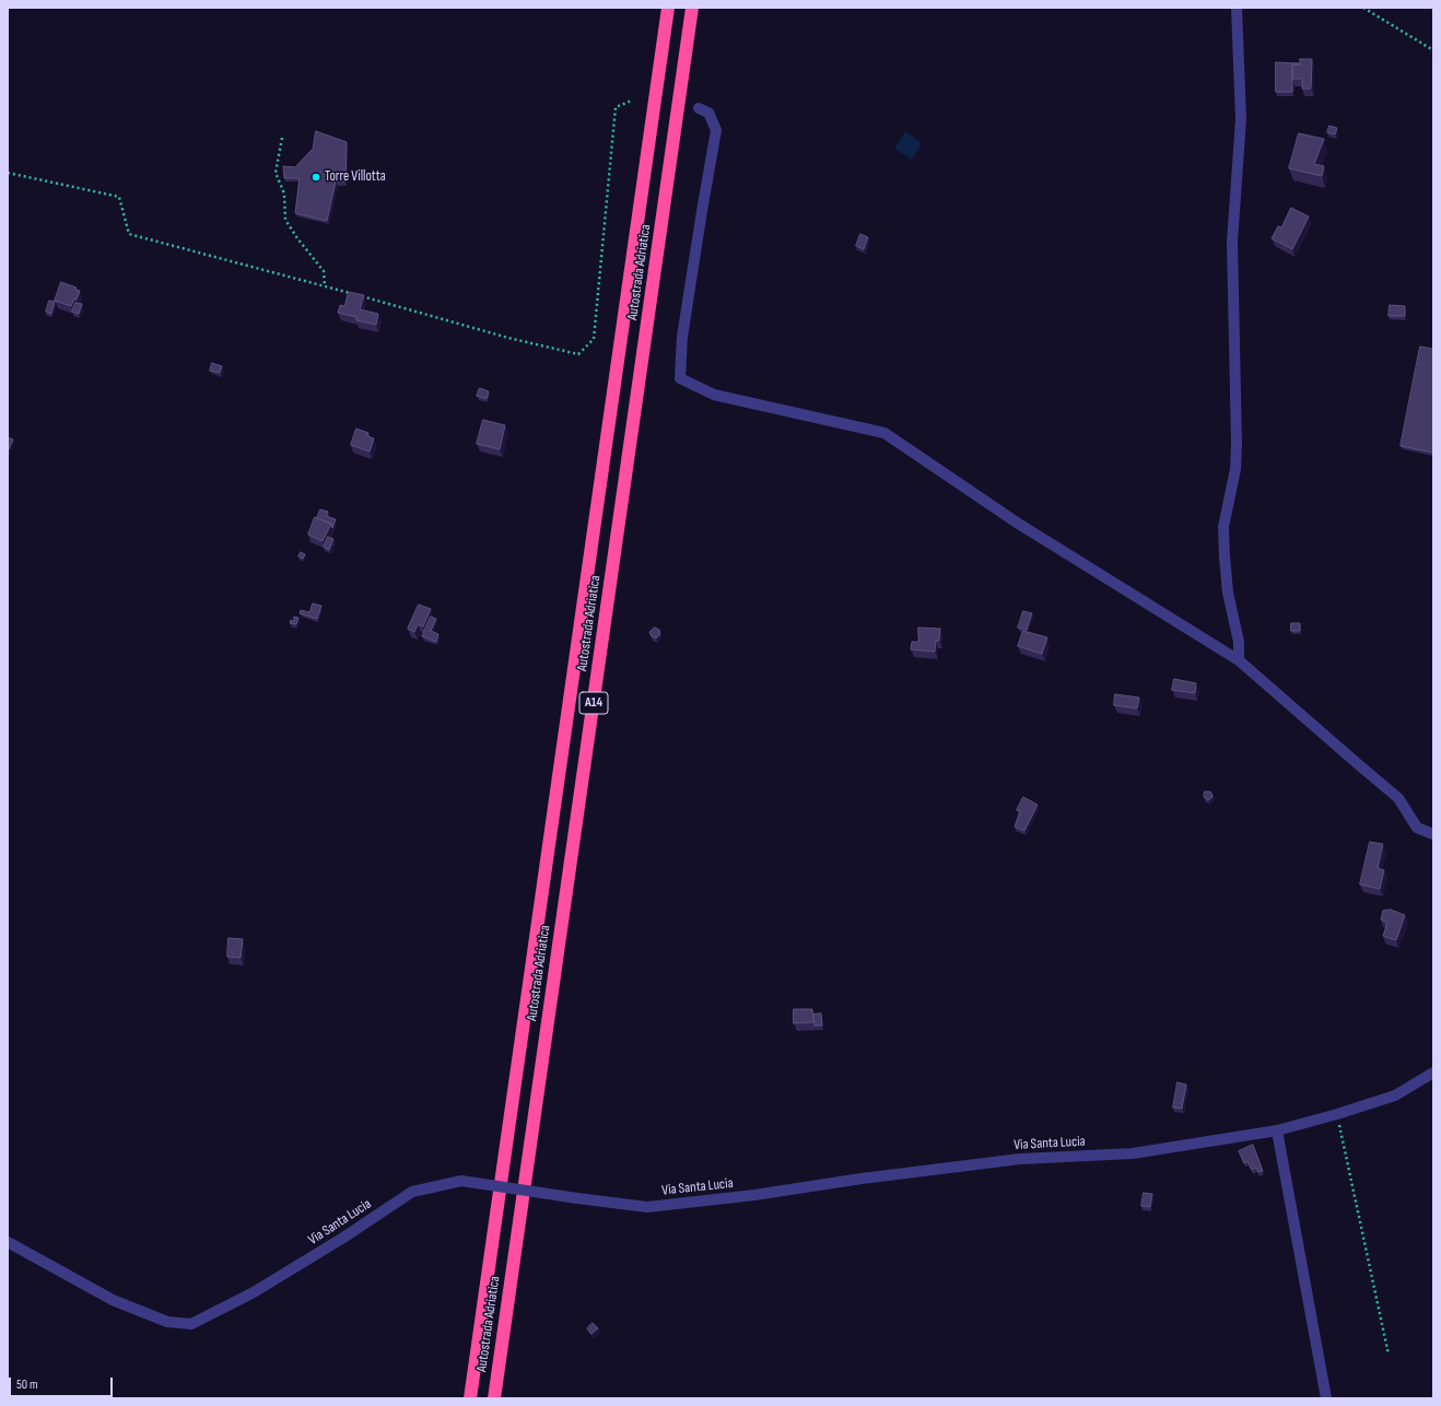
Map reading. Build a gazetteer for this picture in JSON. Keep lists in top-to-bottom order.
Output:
{
  "streets": {
    "highway": ["Autostrada Adriatica", "A14"],
    "street": ["Via Santa Lucia"]
  },
  "places": ["Torre Villotta"],
  "scale_bar": "50 m"
}
